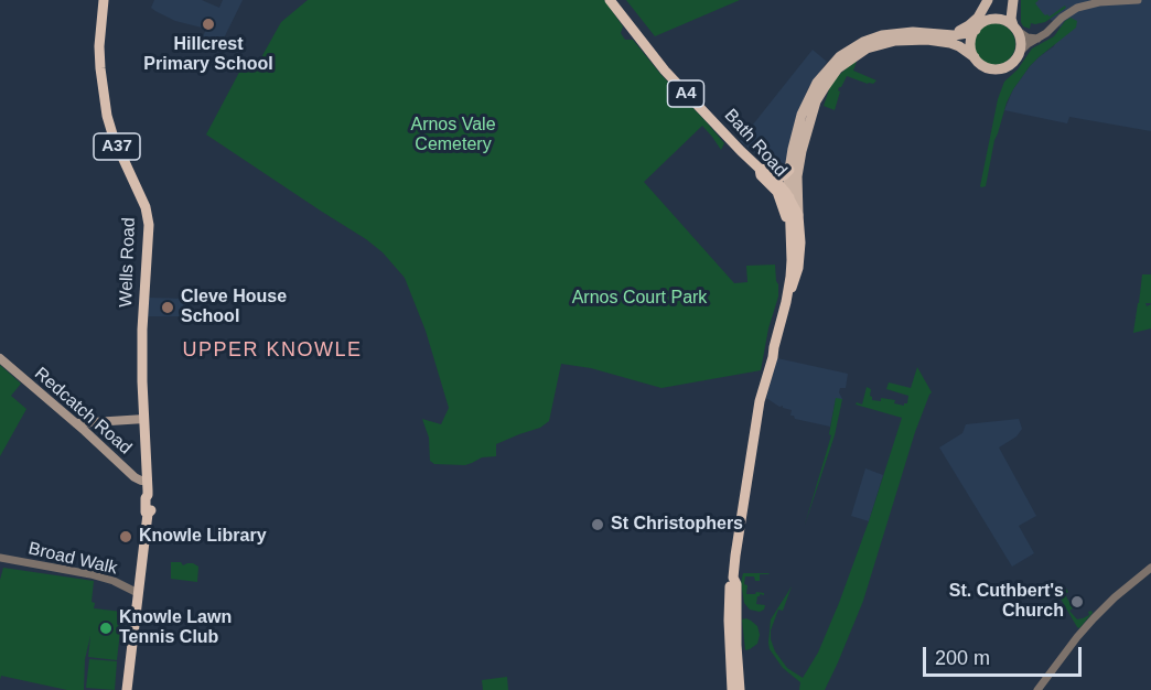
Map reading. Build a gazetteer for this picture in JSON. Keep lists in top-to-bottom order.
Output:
{
  "streets": {
    "highway": [
      "A4",
      "Bath Road",
      "A37",
      "Wells Road"
    ],
    "main road": ["Redcatch Road"],
    "street": ["Broad Walk"]
  },
  "crossings": [
    ["A4", "Bath Road"],
    ["Wells Road", "Redcatch Road"],
    ["Wells Road", "Broad Walk"]
  ],
  "districts": ["UPPER KNOWLE"],
  "parks": ["Arnos Vale Cemetery", "Arnos Court Park"],
  "places": [
    "Hillcrest Primary School",
    "Cleve House School",
    "St Christophers",
    "Knowle Library",
    "St. Cuthbert's Church",
    "Knowle Lawn Tennis Club"
  ],
  "scale_bar": "200 m"
}
